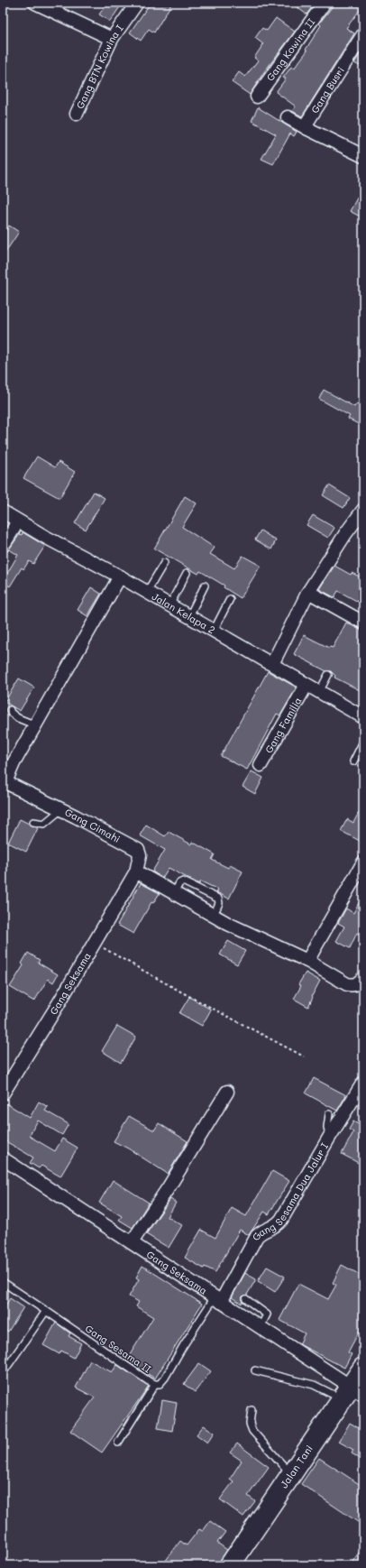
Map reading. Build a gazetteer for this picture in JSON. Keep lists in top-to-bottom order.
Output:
{
  "streets": {
    "highway": ["Jalan Tani"],
    "street": [
      "Gang Kowina II",
      "Gang BTN Kowina I",
      "Gang Busri",
      "Jalan Kelapa 2",
      "Gang Familia",
      "Gang Cimahi",
      "Gang Seksama",
      "Gang Sesama Dua Jalur I"
    ],
    "lane": ["Gang Sesama II"]
  },
  "crossings": [
    ["Jalan Kelapa 2", "Gang Familia"],
    ["Jalan Kelapa 2", "Gang Cimahi"],
    ["Gang Cimahi", "Gang Seksama"],
    ["Gang Seksama", "Gang Sesama Dua Jalur I"],
    ["Gang Seksama", "Gang Sesama II"],
    ["Gang Seksama", "Jalan Tani"],
    ["Gang Sesama Dua Jalur I", "Gang Sesama II"]
  ]
}
